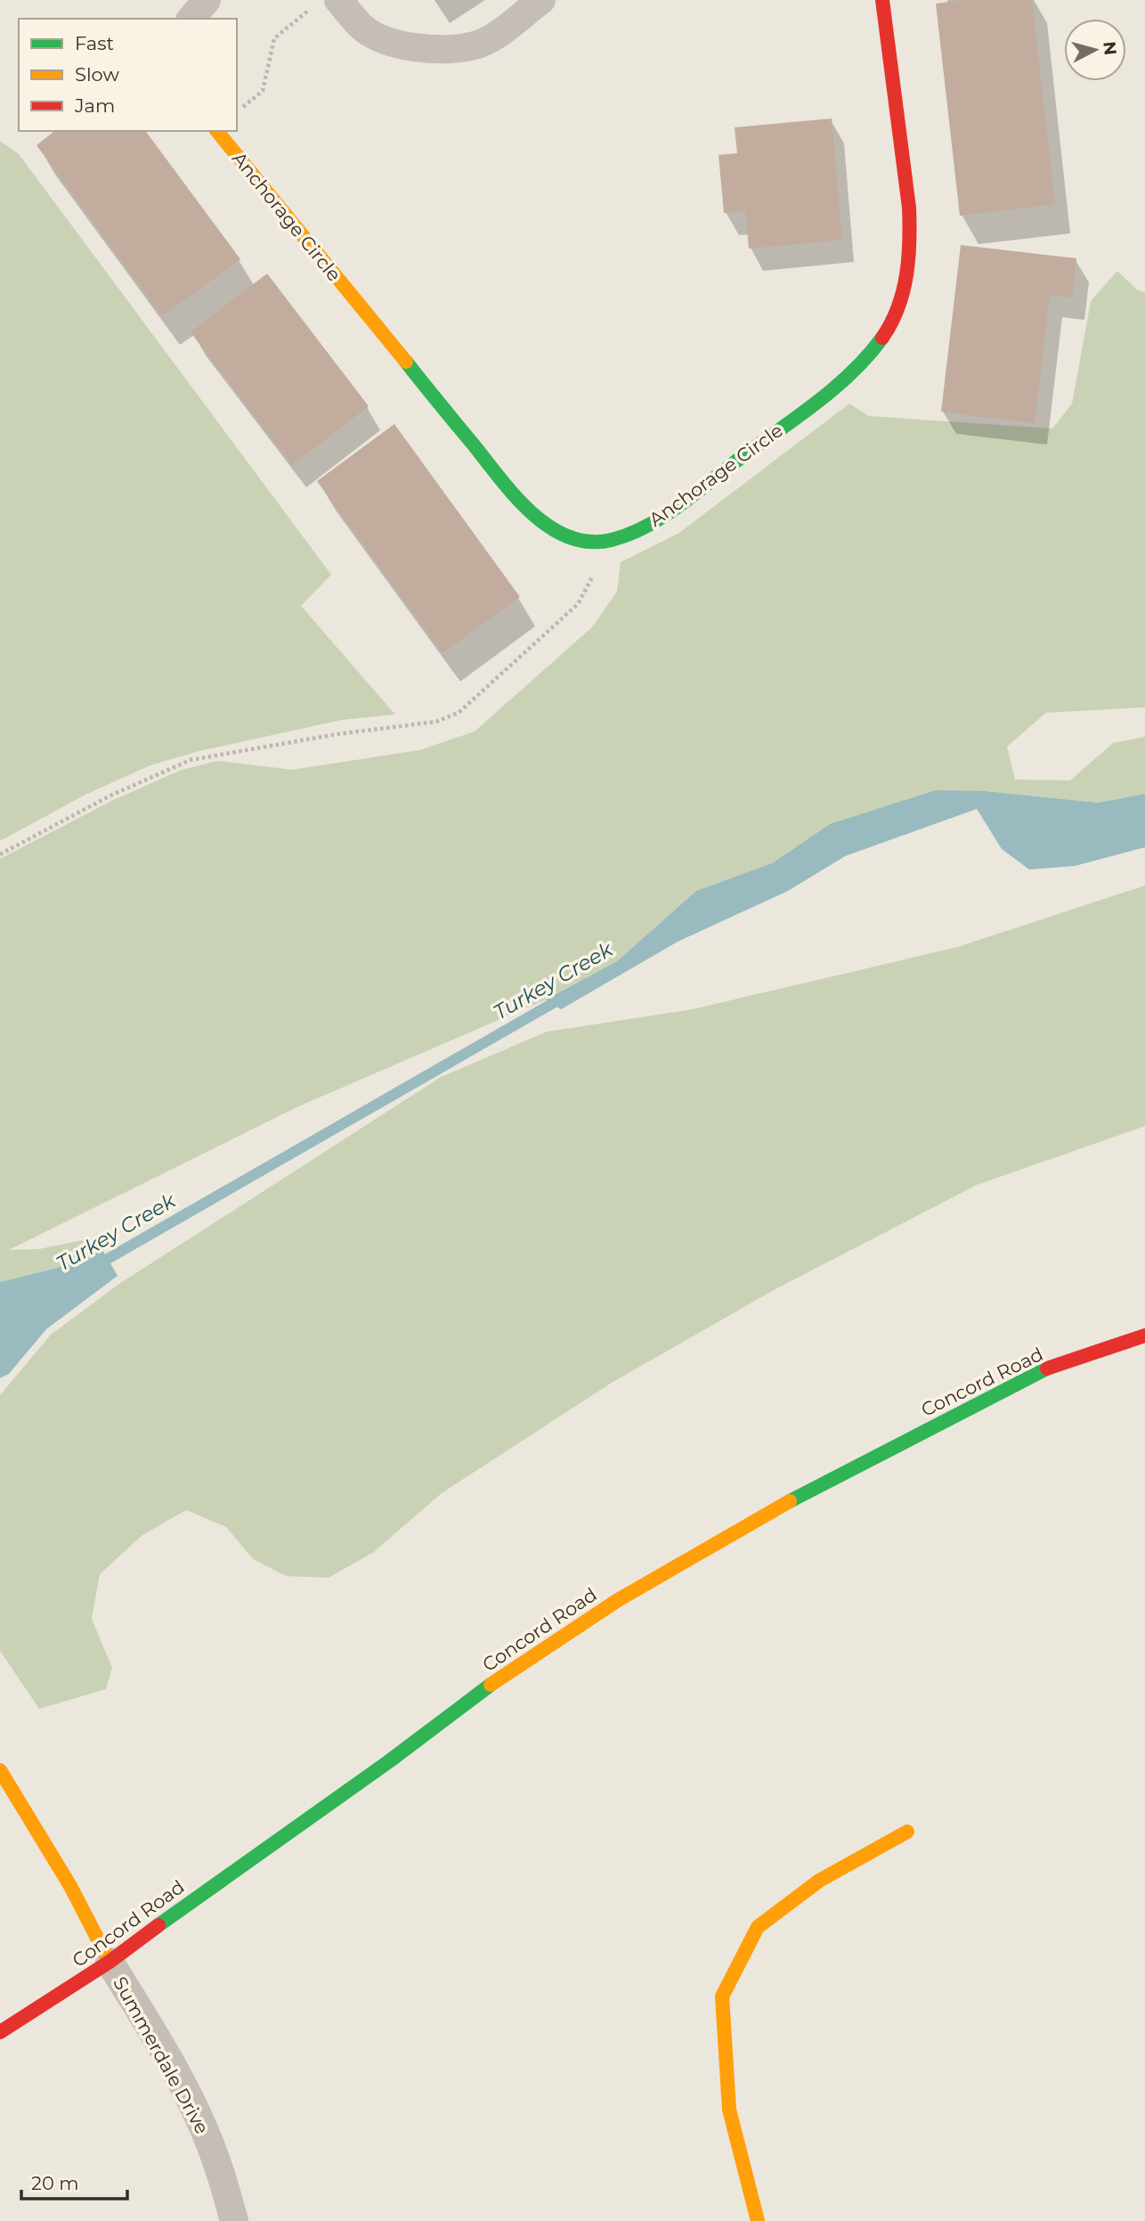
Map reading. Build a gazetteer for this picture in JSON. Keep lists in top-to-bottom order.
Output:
{
  "streets": {
    "street": ["Anchorage Circle", "Concord Road", "Summerdale Drive"]
  },
  "crossings": [
    ["Concord Road", "Summerdale Drive"]
  ],
  "water": ["Turkey Creek"],
  "legend": ["Fast", "Slow", "Jam"],
  "scale_bar": "20 m",
  "north": "right"
}
